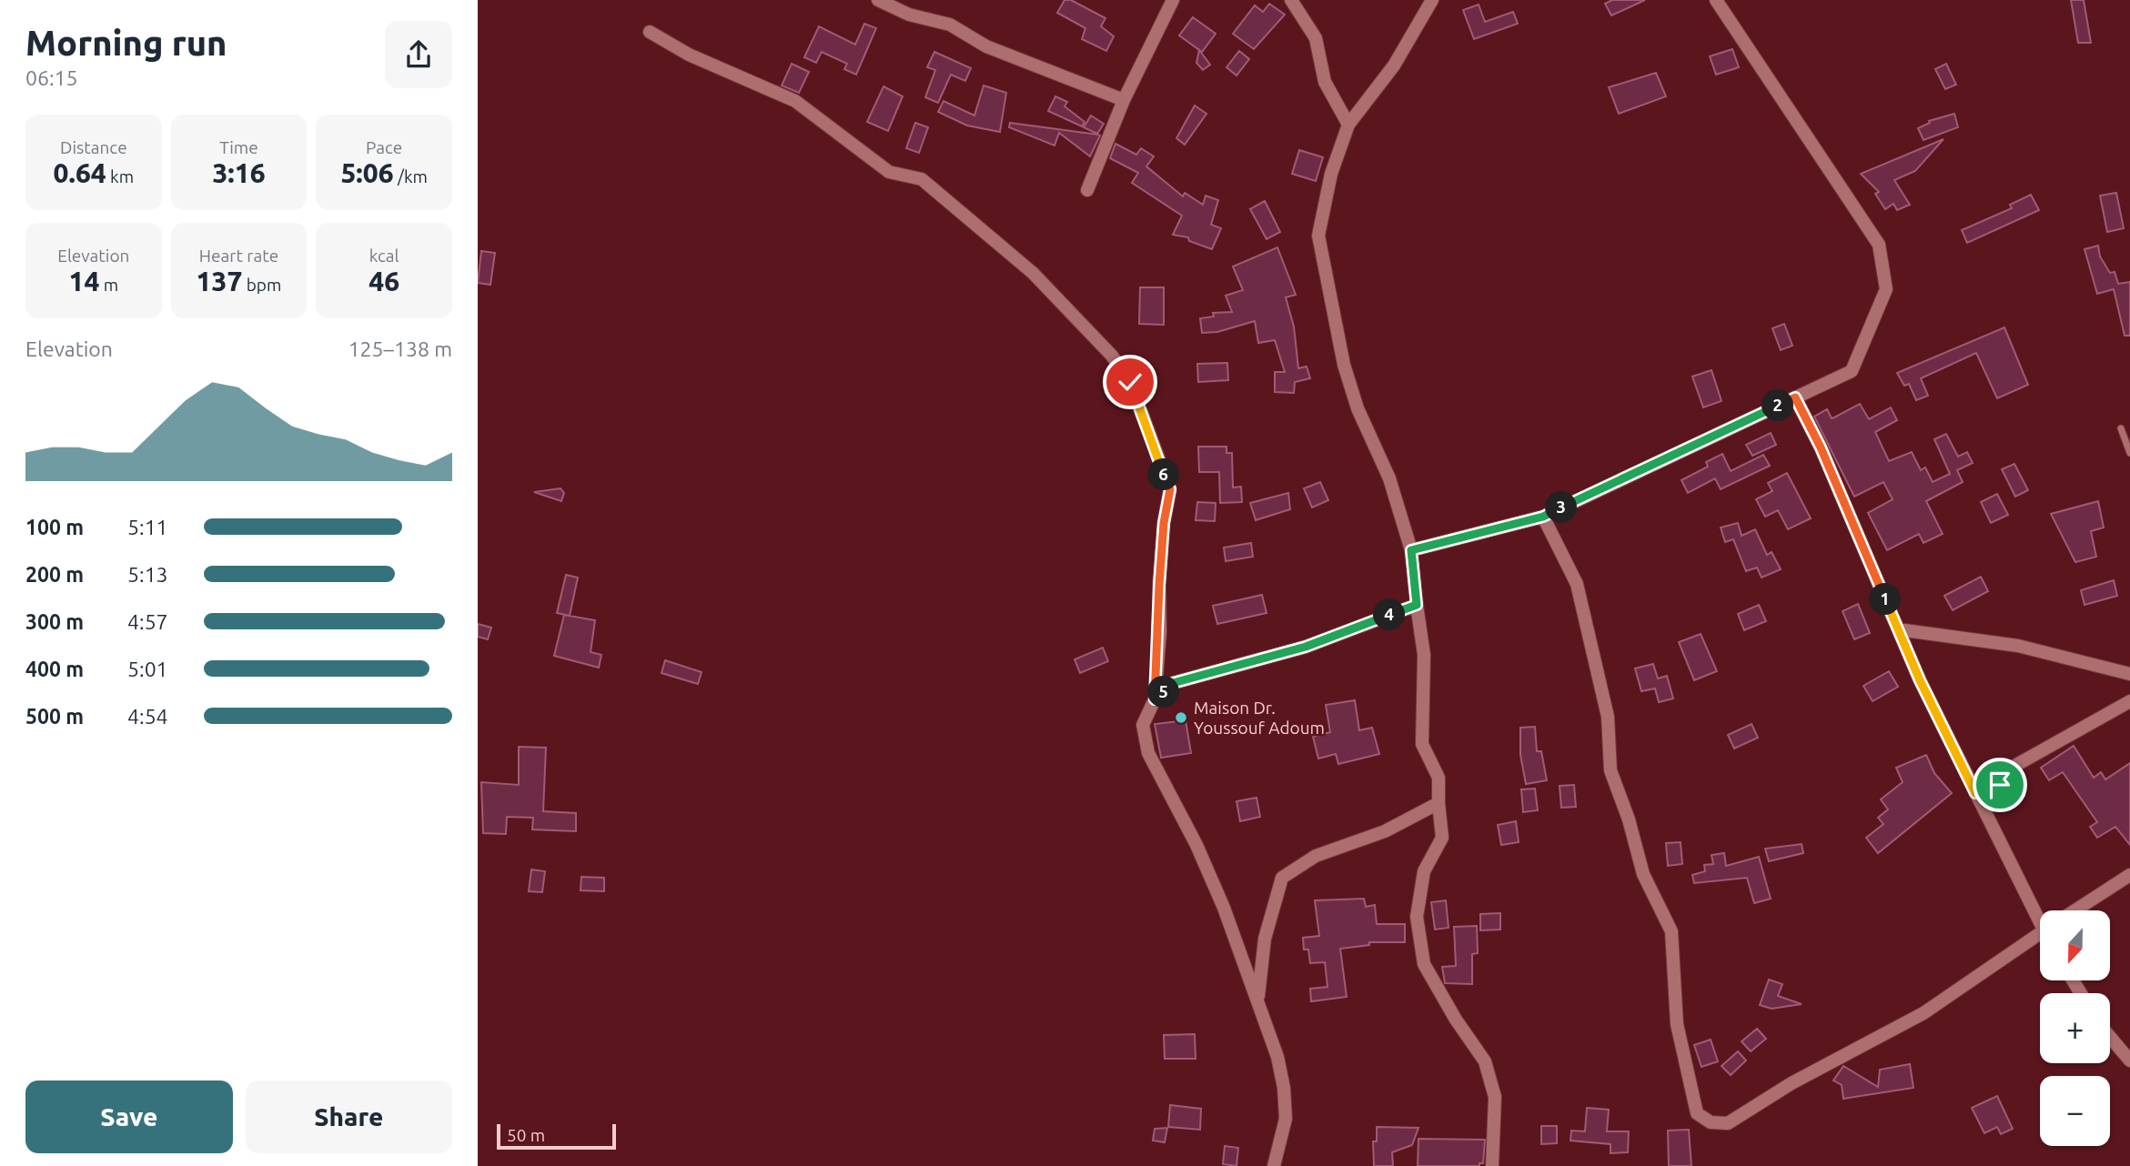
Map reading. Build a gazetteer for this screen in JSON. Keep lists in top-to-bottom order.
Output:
{
  "places": ["Maison Dr. Youssouf Adoum"],
  "scale_bar": "50 m",
  "north": "bottom",
  "page": {
    "heading": ["Morning run", "06:15"],
    "stats": [
      ["Distance", "0.64 km"],
      ["Time", "3:16"],
      ["Pace", "5:06 /km"],
      ["Elevation", "14 m"],
      ["Heart rate", "137 bpm"],
      ["kcal", "46"]
    ],
    "chart": ["Elevation", "125–138 m"],
    "pins": [
      "2",
      "6",
      "3",
      "1",
      "4",
      "5"
    ],
    "list": [
      {
        "name": "100 m",
        "note": "5:11"
      },
      {
        "name": "200 m",
        "note": "5:13"
      },
      {
        "name": "300 m",
        "note": "4:57"
      },
      {
        "name": "400 m",
        "note": "5:01"
      },
      {
        "name": "500 m",
        "note": "4:54"
      }
    ],
    "map_buttons": ["+", "−"],
    "buttons": ["Save", "Share"],
    "scale": "50 m"
  }
}
